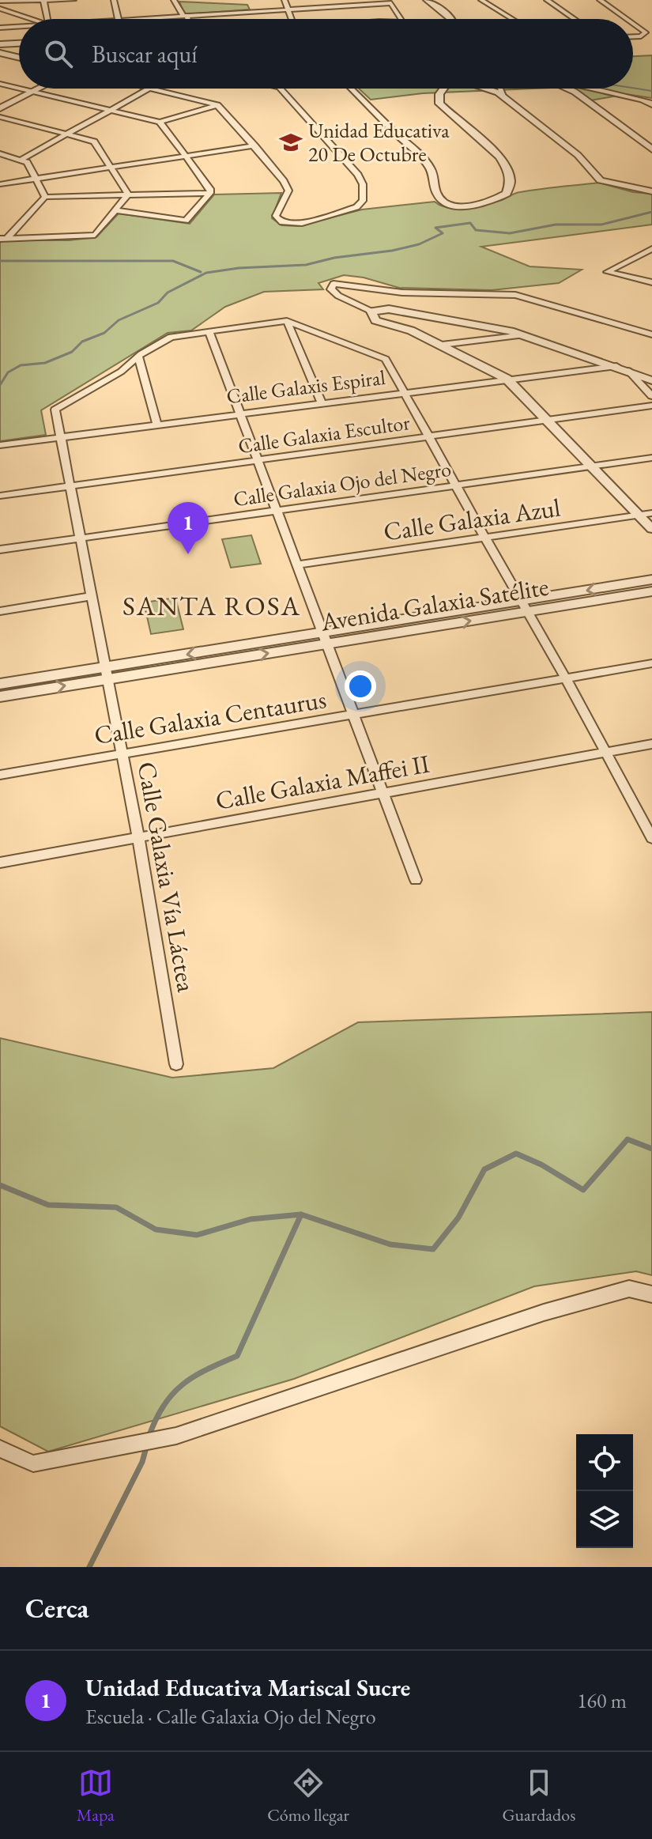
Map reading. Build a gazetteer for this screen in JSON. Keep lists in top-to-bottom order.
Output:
{
  "streets": {
    "street": [
      "Calle Galaxis Espiral",
      "Calle Galaxia Escultor",
      "Calle Galaxia Ojo del Negro",
      "Calle Galaxia Azul",
      "Avenida Galaxia Satélite",
      "Calle Galaxia Centaurus",
      "Calle Galaxia Maffei II",
      "Calle Galaxia Vía Láctea"
    ]
  },
  "crossings": [
    ["Calle Galaxis Espiral", "Calle Galaxia Vía Láctea"],
    ["Calle Galaxia Escultor", "Calle Galaxia Vía Láctea"],
    ["Calle Galaxia Ojo del Negro", "Calle Galaxia Vía Láctea"],
    ["Avenida Galaxia Satélite", "Calle Galaxia Vía Láctea"],
    ["Calle Galaxia Centaurus", "Calle Galaxia Vía Láctea"],
    ["Calle Galaxia Maffei II", "Calle Galaxia Vía Láctea"]
  ],
  "districts": ["SANTA ROSA"],
  "places": {
    "school or university": ["Unidad Educativa 20 De Octubre"]
  },
  "page": {
    "search": "Buscar aquí",
    "pins": "1",
    "heading": "Cerca",
    "list": [
      {
        "mark": "1",
        "name": "Unidad Educativa Mariscal Sucre",
        "note": "Escuela · Calle Galaxia Ojo del Negro",
        "value": "160 m"
      }
    ],
    "nav": ["Mapa", "Cómo llegar", "Guardados"]
  }
}
